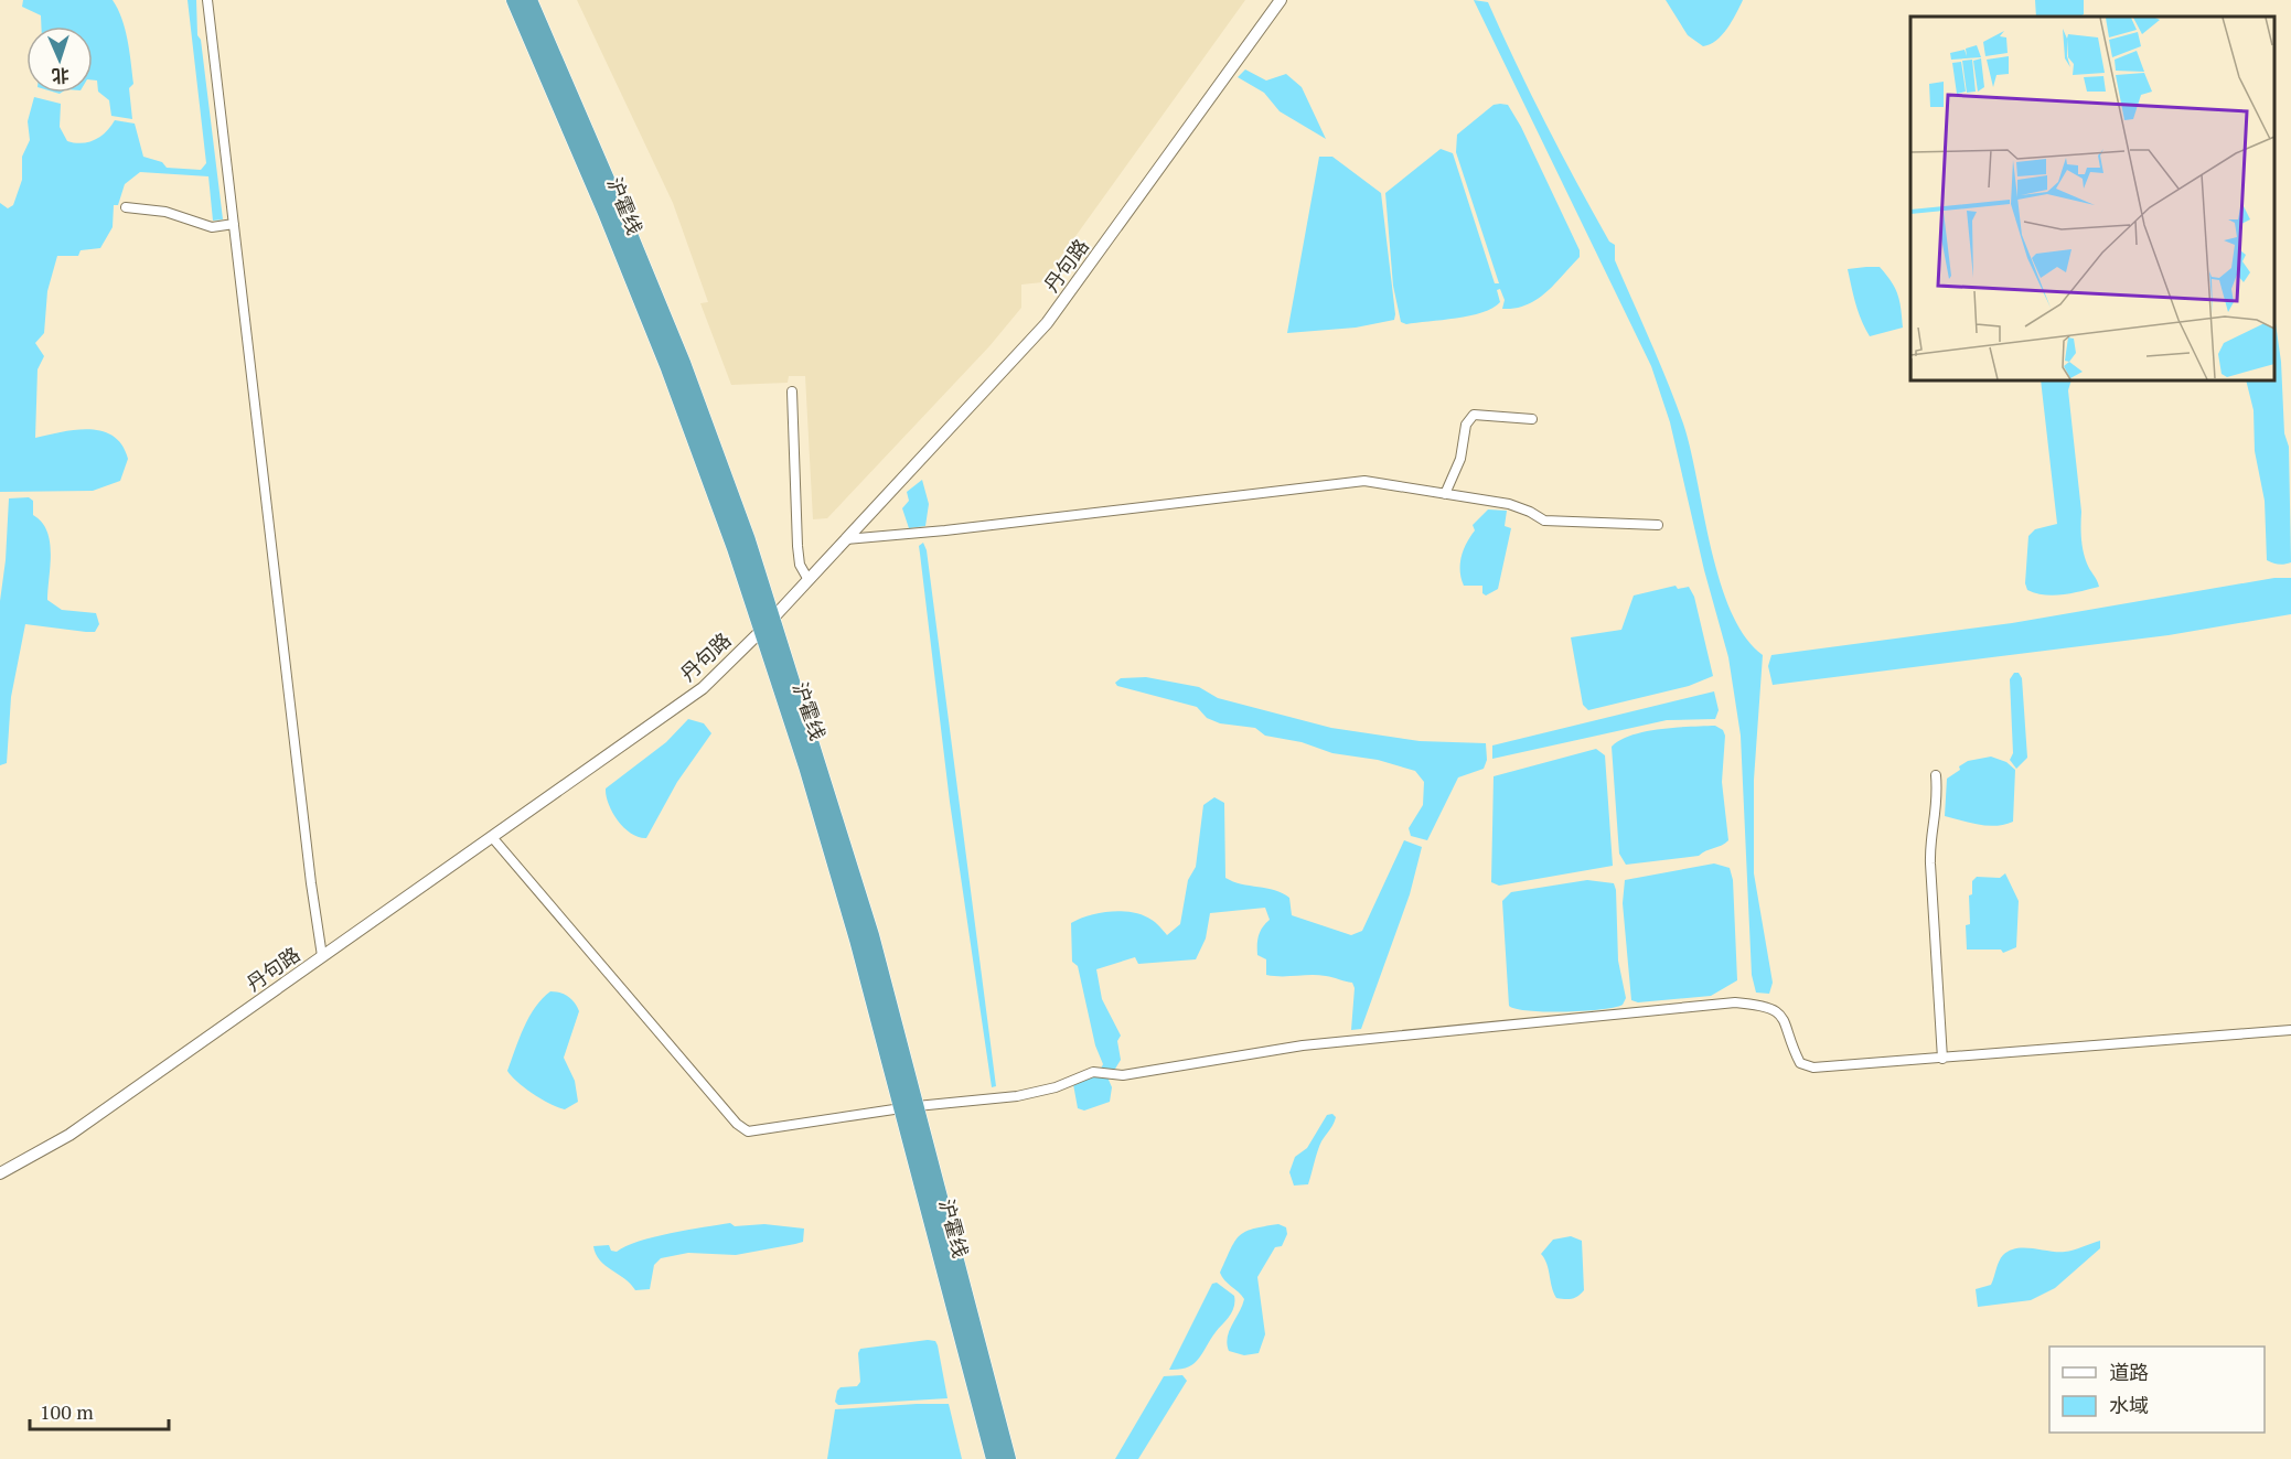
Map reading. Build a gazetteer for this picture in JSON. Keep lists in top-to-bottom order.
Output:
{
  "streets": {
    "highway": ["沪霍线"],
    "street": ["丹句路"]
  },
  "crossings": [
    ["沪霍线", "丹句路"]
  ],
  "legend": ["道路", "水域"],
  "scale_bar": "100 m",
  "north": "bottom"
}
